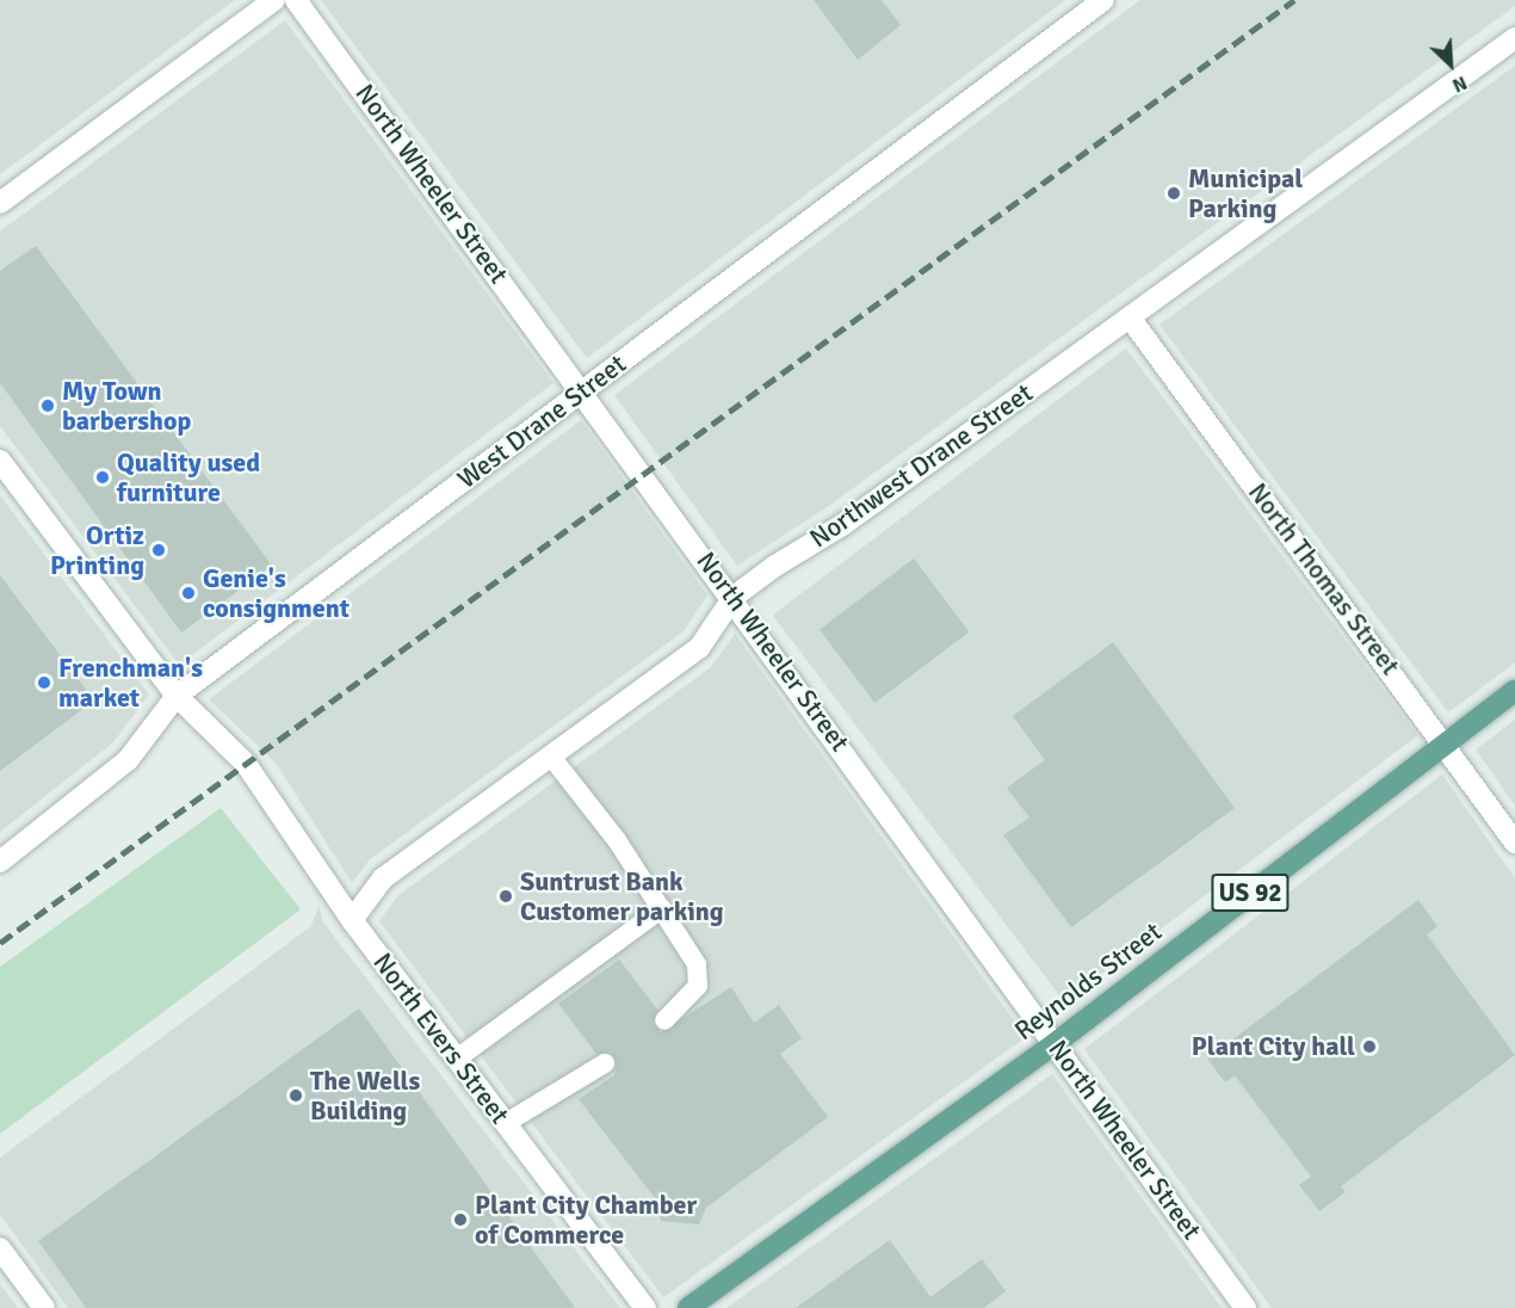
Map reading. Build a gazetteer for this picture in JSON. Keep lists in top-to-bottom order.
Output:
{
  "streets": {
    "main road": ["US 92", "Reynolds Street"],
    "street": [
      "North Wheeler Street",
      "West Drane Street",
      "Northwest Drane Street",
      "North Thomas Street",
      "North Evers Street"
    ]
  },
  "crossings": [
    ["North Wheeler Street", "West Drane Street"],
    ["North Wheeler Street", "Northwest Drane Street"],
    ["North Wheeler Street", "Reynolds Street"],
    ["West Drane Street", "North Evers Street"],
    ["Northwest Drane Street", "North Thomas Street"],
    ["Northwest Drane Street", "North Evers Street"],
    ["North Thomas Street", "Reynolds Street"]
  ],
  "places": [
    "Municipal Parking",
    "My Town barbershop",
    "Quality used furniture",
    "Ortiz Printing",
    "Genie's consignment",
    "Frenchman's market",
    "Suntrust Bank Customer parking",
    "Plant City hall",
    "The Wells Building",
    "Plant City Chamber of Commerce"
  ],
  "north": "bottom right"
}
